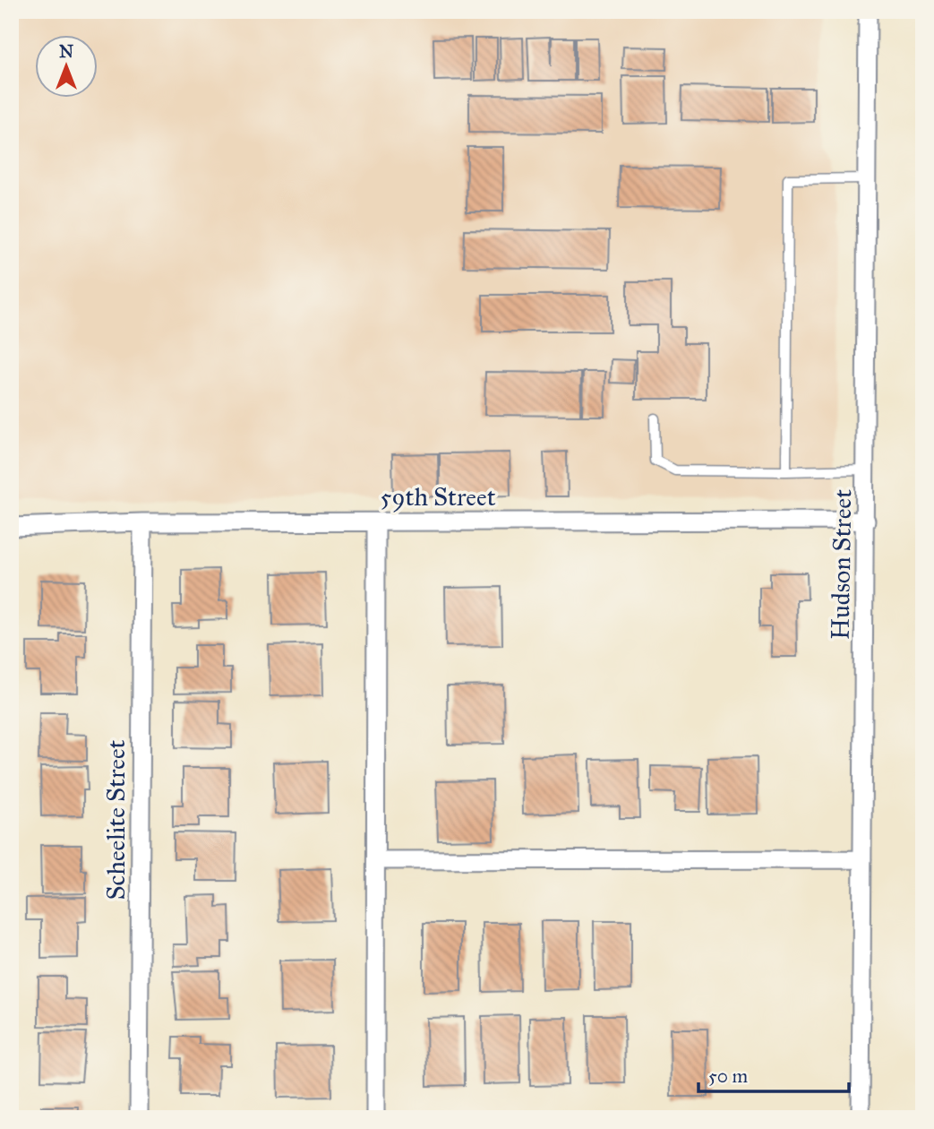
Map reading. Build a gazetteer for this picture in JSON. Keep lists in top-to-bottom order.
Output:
{
  "streets": {
    "street": ["59th Street", "Hudson Street", "Scheelite Street"]
  },
  "crossings": [
    ["59th Street", "Hudson Street"],
    ["59th Street", "Scheelite Street"]
  ],
  "scale_bar": "50 m",
  "north": "top"
}
